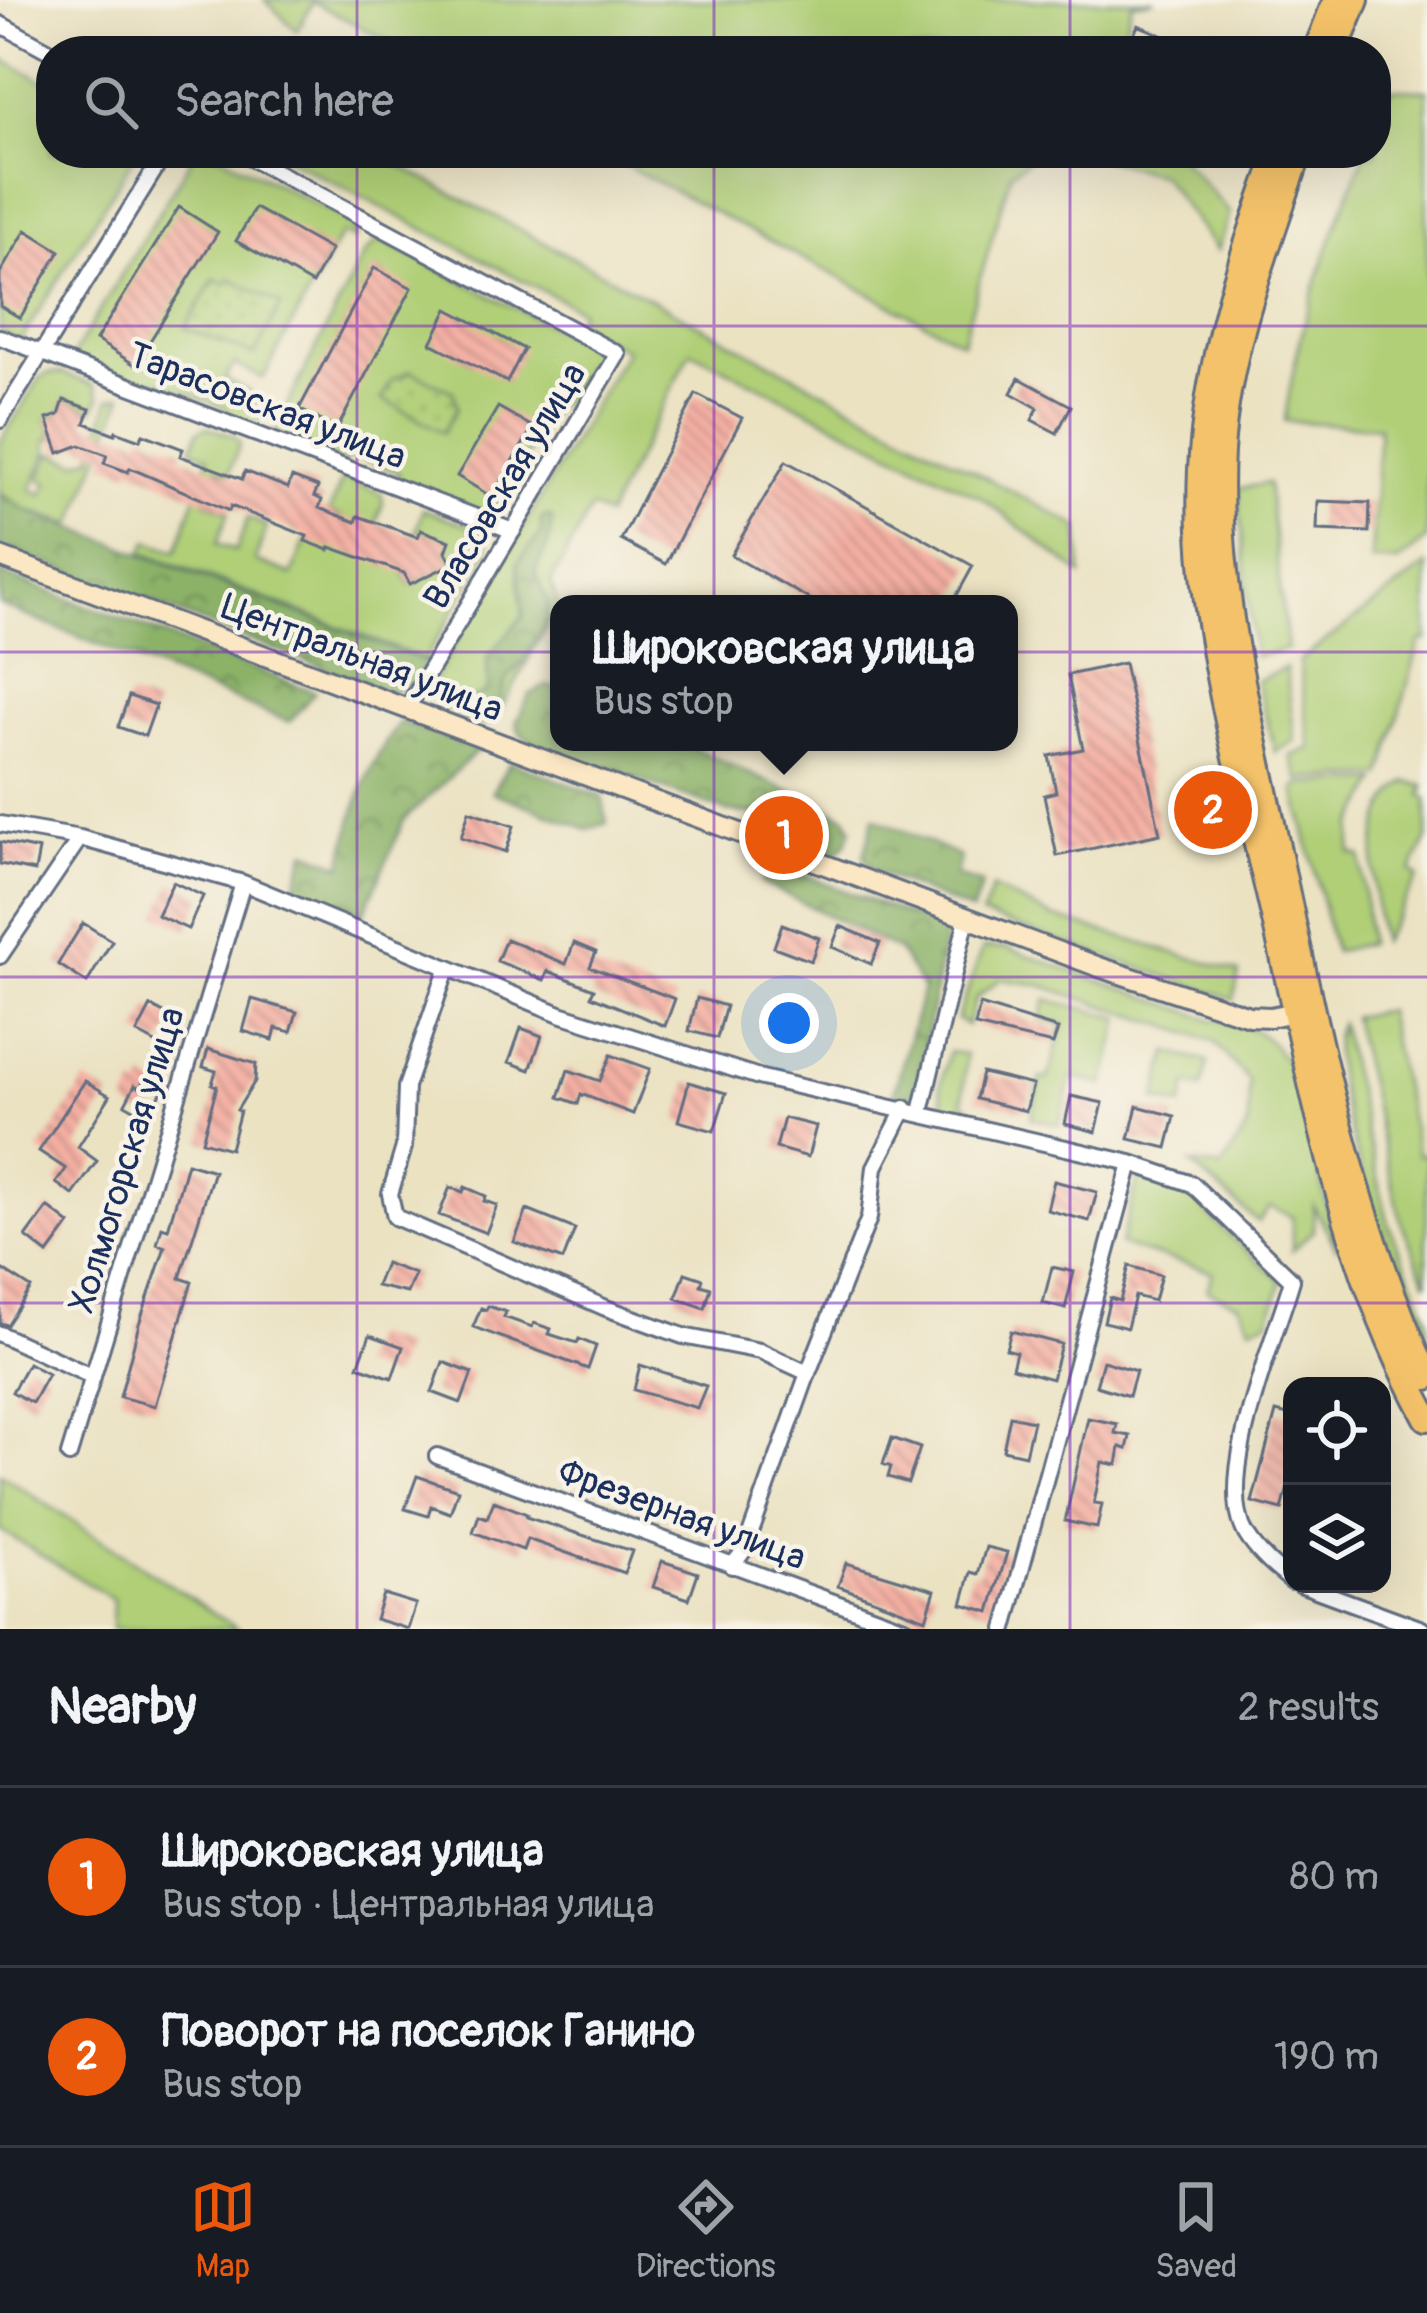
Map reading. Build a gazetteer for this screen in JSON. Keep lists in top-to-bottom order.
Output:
{
  "streets": {
    "street": [
      "Тарасовская улица",
      "Власовская улица",
      "Центральная улица",
      "Холмогорская улица",
      "Фрезерная улица"
    ]
  },
  "crossings": [
    ["Тарасовская улица", "Власовская улица"],
    ["Власовская улица", "Центральная улица"]
  ],
  "page": {
    "search": "Search here",
    "popup": ["Широковская улица", "Bus stop"],
    "pins": ["2", "1"],
    "heading": ["Nearby", "2 results"],
    "list": [
      {
        "mark": "1",
        "name": "Широковская улица",
        "note": "Bus stop · Центральная улица",
        "value": "80 m"
      },
      {
        "mark": "2",
        "name": "Поворот на поселок Ганино",
        "note": "Bus stop",
        "value": "190 m"
      }
    ],
    "nav": ["Map", "Directions", "Saved"]
  }
}
